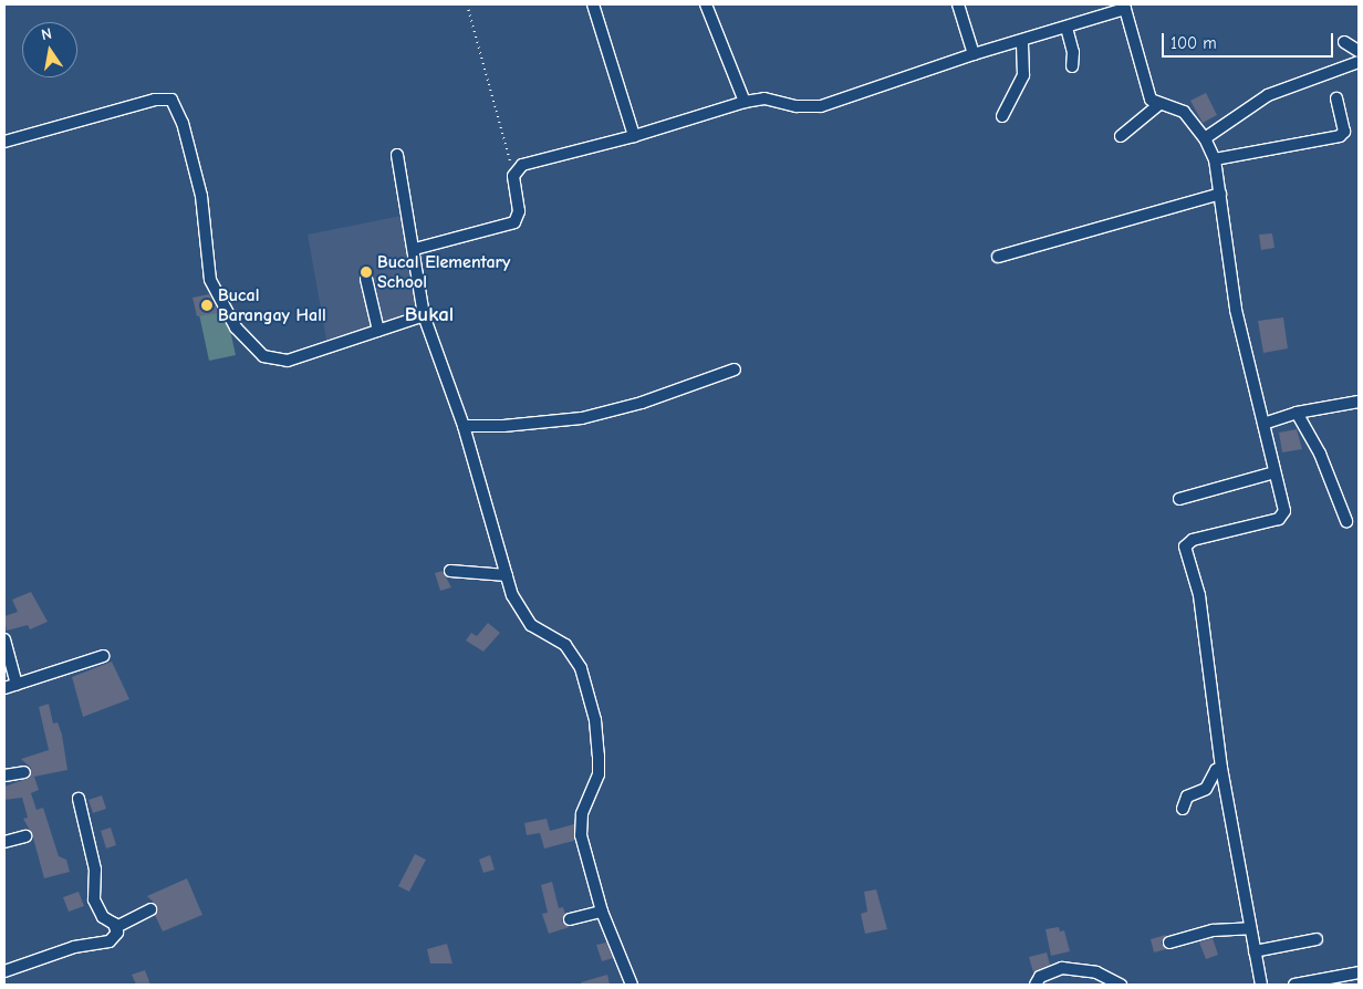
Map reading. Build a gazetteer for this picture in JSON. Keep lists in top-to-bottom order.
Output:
{
  "districts": ["Bukal"],
  "places": ["Bucal Elementary School", "Bucal Barangay Hall"],
  "scale_bar": "100 m",
  "north": "top"
}
